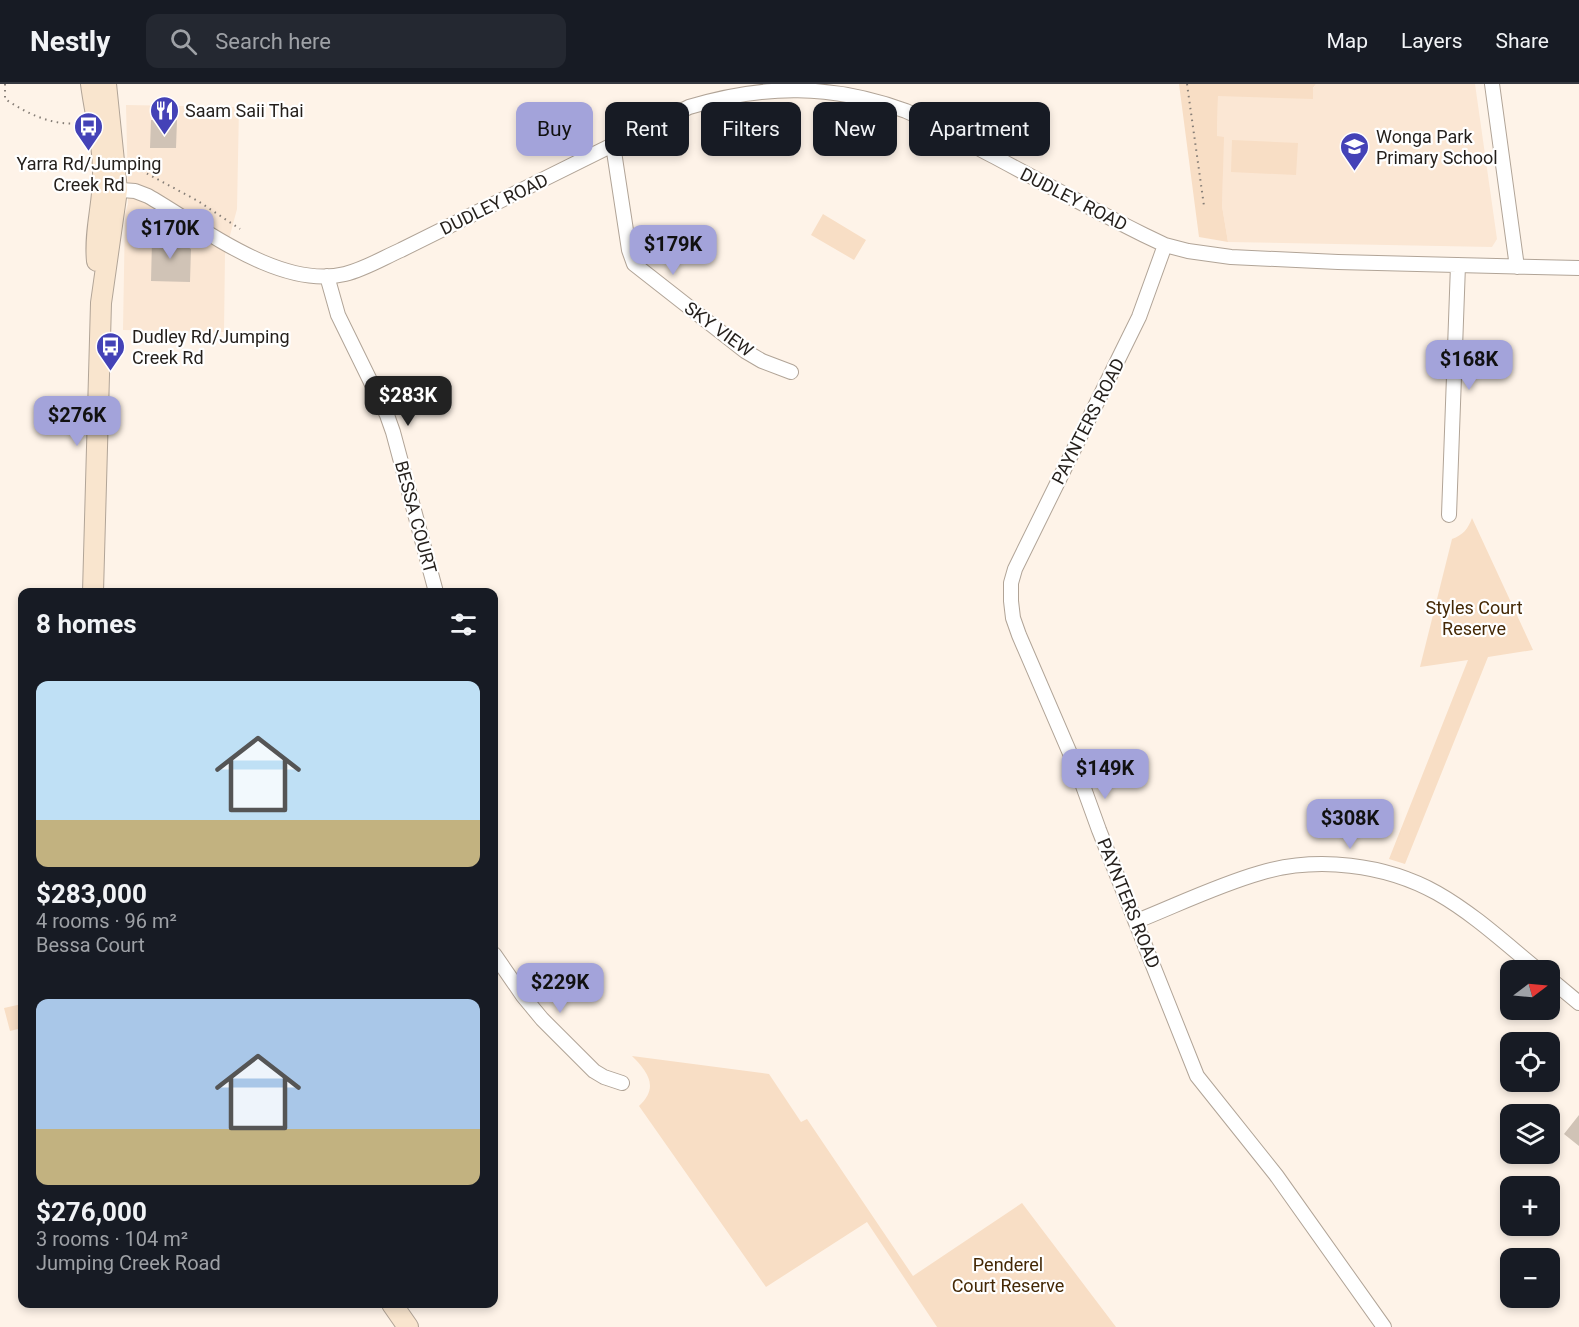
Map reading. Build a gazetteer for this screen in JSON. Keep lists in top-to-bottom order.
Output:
{
  "streets": {
    "street": [
      "DUDLEY ROAD",
      "SKY VIEW",
      "PAYNTERS ROAD",
      "BESSA COURT"
    ]
  },
  "crossings": [
    ["DUDLEY ROAD", "PAYNTERS ROAD"],
    ["DUDLEY ROAD", "BESSA COURT"]
  ],
  "parks": ["Styles Court Reserve", "Penderel Court Reserve"],
  "places": {
    "restaurant": ["Saam Saii Thai"],
    "bus stop": ["Yarra Rd/Jumping Creek Rd", "Dudley Rd/Jumping Creek Rd"],
    "school or university": ["Wonga Park Primary School"]
  },
  "north": "right",
  "page": {
    "header": "Nestly",
    "search": "Search here",
    "nav": ["Map", "Layers", "Share"],
    "chip": [
      "Buy",
      "Rent",
      "Filters",
      "New",
      "Apartment"
    ],
    "price": [
      "$170K",
      "$179K",
      "$168K",
      "$283K",
      "$276K",
      "$149K",
      "$308K",
      "$229K"
    ],
    "heading": "8 homes",
    "list": [
      {
        "name": "$283,000",
        "note": "4 rooms · 96 m² · Bessa Court"
      },
      {
        "name": "$276,000",
        "note": "3 rooms · 104 m² · Jumping Creek Road"
      }
    ],
    "map_buttons": ["+", "−"]
  }
}
